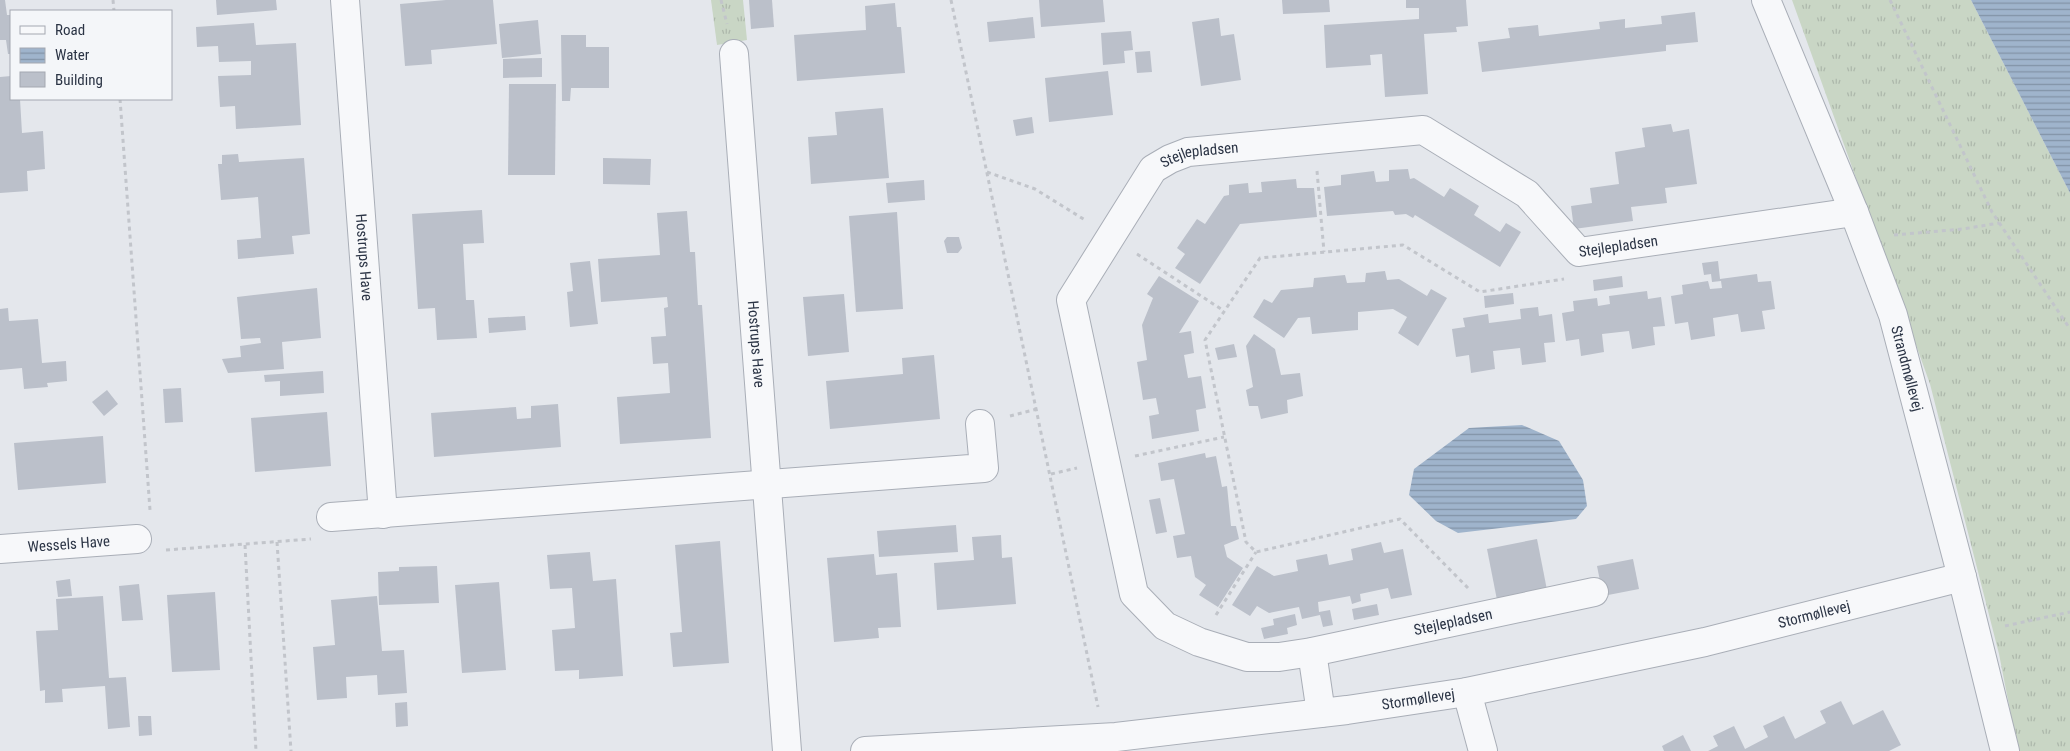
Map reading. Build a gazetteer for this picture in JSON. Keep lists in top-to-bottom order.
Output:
{
  "streets": {
    "street": [
      "Stejlepladsen",
      "Hostrups Have",
      "Strandmøllevej",
      "Wessels Have",
      "Stormøllevej"
    ]
  },
  "crossings": [
    ["Stejlepladsen", "Strandmøllevej"],
    ["Strandmøllevej", "Stormøllevej"]
  ],
  "legend": ["Road", "Water", "Building"]
}
